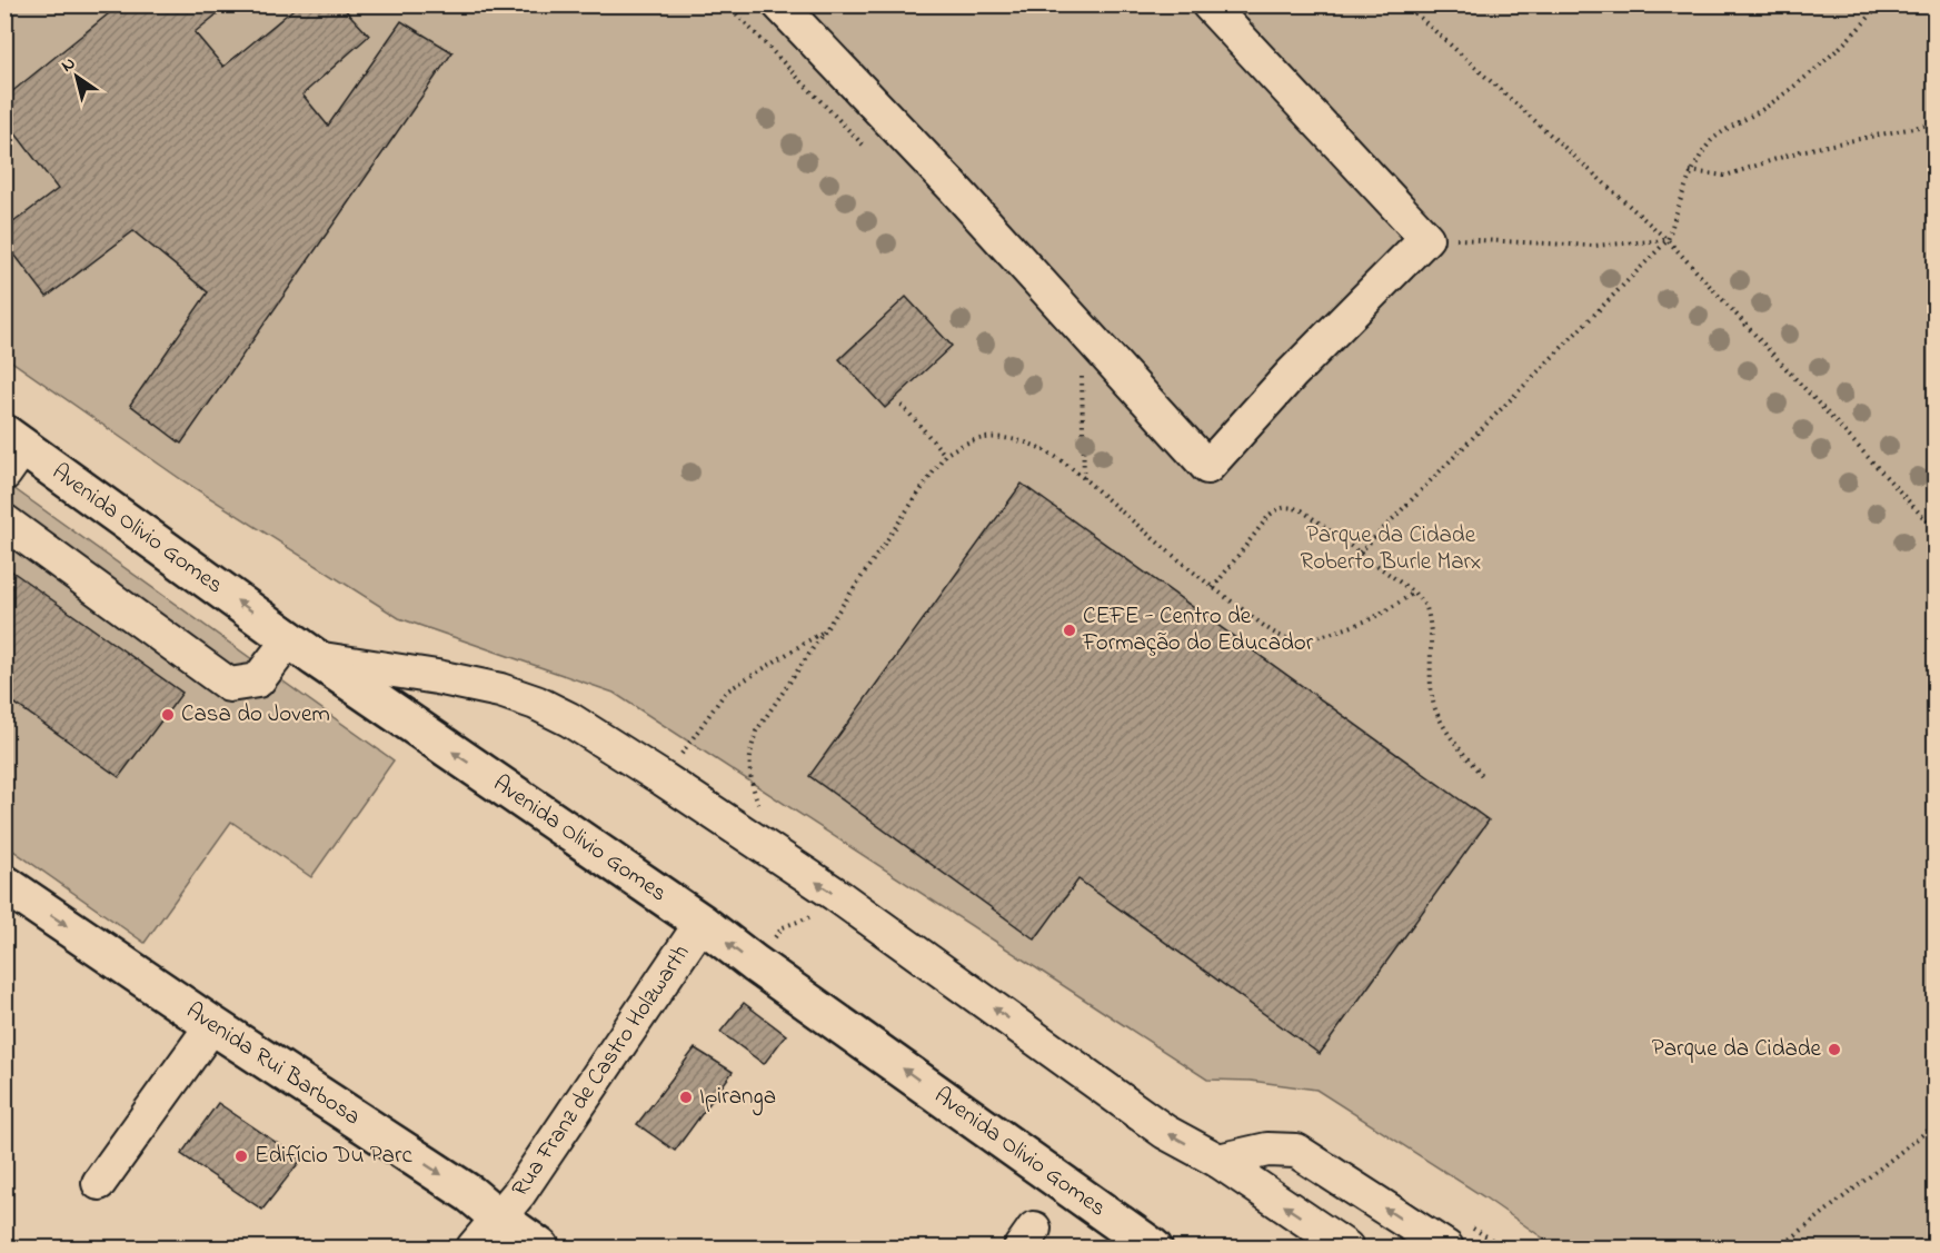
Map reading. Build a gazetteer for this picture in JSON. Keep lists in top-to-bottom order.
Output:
{
  "streets": {
    "main road": ["Avenida Olivio Gomes", "Avenida Rui Barbosa"],
    "street": ["Rua Franz de Castro Holzwarth"]
  },
  "crossings": [
    ["Avenida Olivio Gomes", "Rua Franz de Castro Holzwarth"],
    ["Avenida Rui Barbosa", "Rua Franz de Castro Holzwarth"]
  ],
  "one_way": ["Avenida Olivio Gomes", "Avenida Rui Barbosa"],
  "parks": ["Parque da Cidade Roberto Burle Marx"],
  "places": [
    "CEFE - Centro de Formação do Educador",
    "Casa do Jovem",
    "Parque da Cidade",
    "Ipiranga",
    "Edifício Du Parc"
  ],
  "north": "top left"
}
